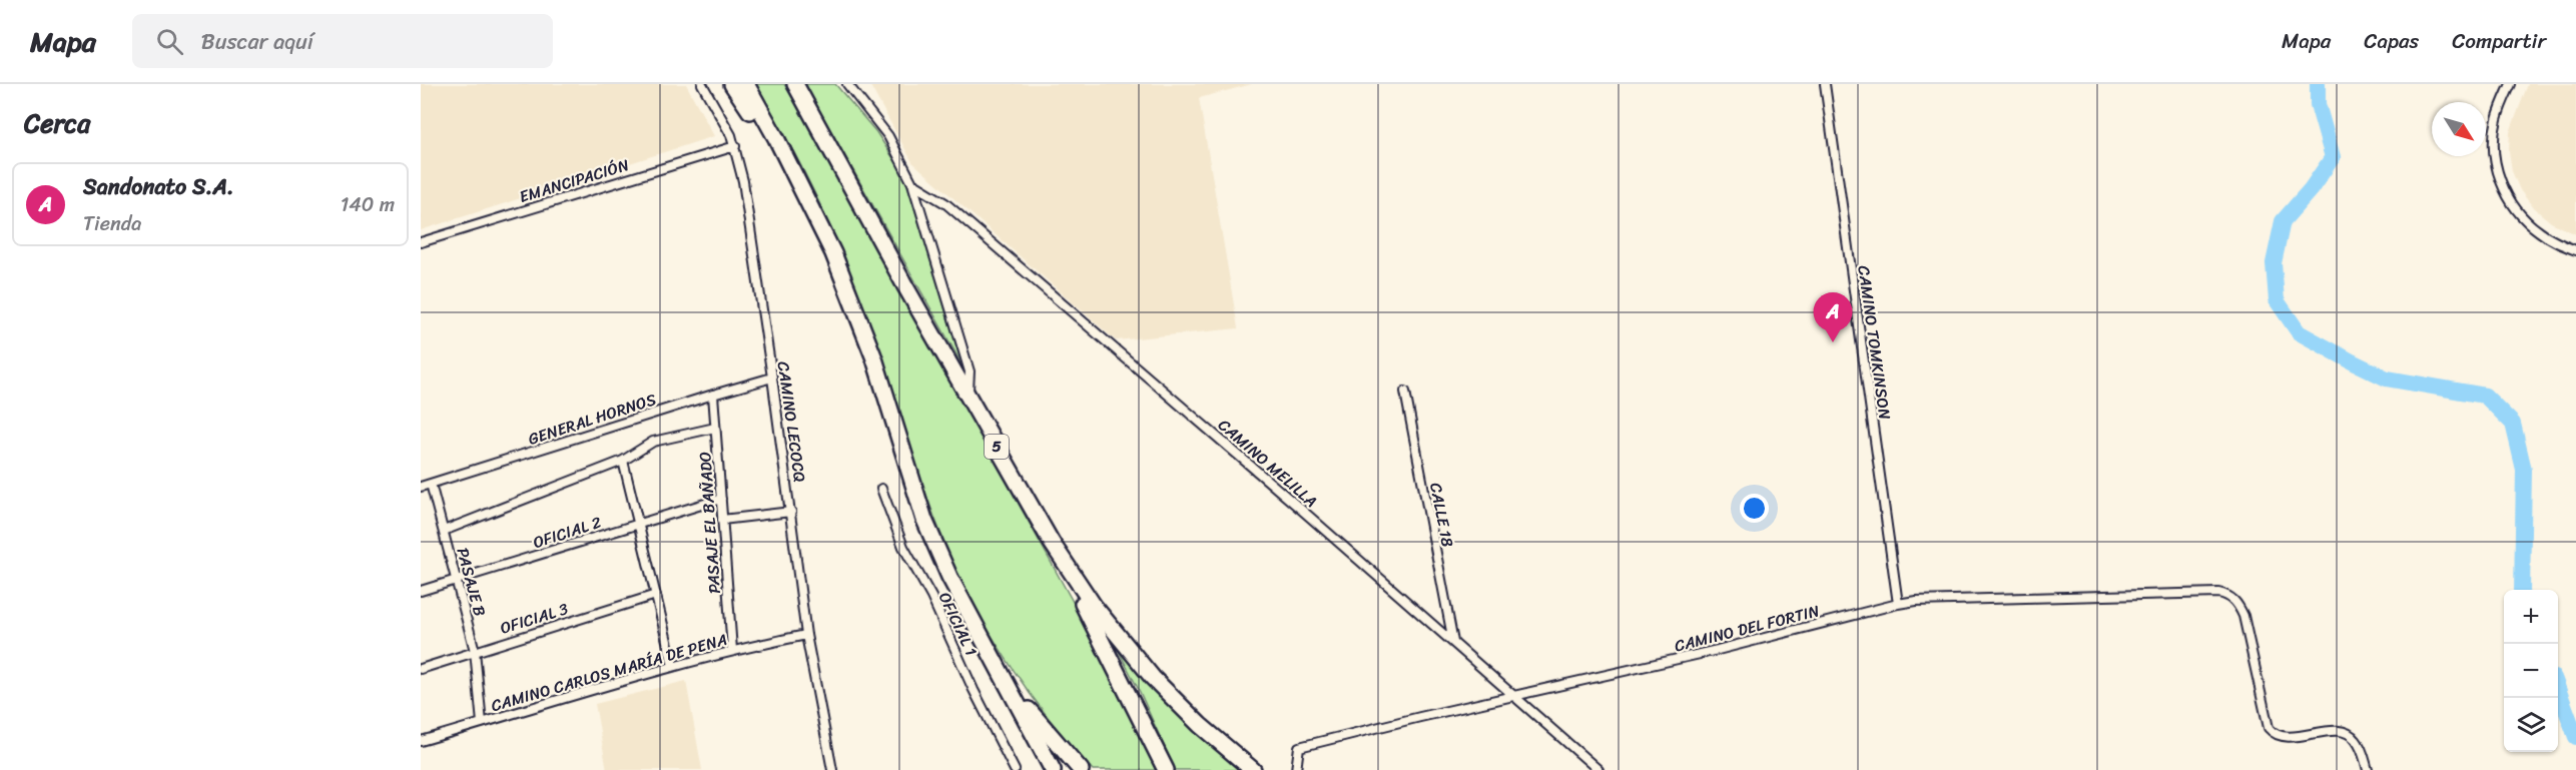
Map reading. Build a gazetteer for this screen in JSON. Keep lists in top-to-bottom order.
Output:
{
  "streets": {
    "highway": ["5"],
    "street": [
      "EMANCIPACIÓN",
      "CAMINO TOMKINSON",
      "GENERAL HORNOS",
      "CAMINO LECOCQ",
      "CAMINO MELILLA",
      "CALLE 18",
      "PASAJE EL BAÑADO",
      "OFICIAL 2",
      "PASAJE B",
      "OFICIAL 3",
      "OFICIAL 1",
      "CAMINO DEL FORTIN",
      "CAMINO CARLOS MARÍA DE PENA"
    ]
  },
  "crossings": [
    ["EMANCIPACIÓN", "CAMINO LECOCQ"],
    ["CAMINO TOMKINSON", "CAMINO DEL FORTIN"],
    ["GENERAL HORNOS", "CAMINO LECOCQ"],
    ["GENERAL HORNOS", "PASAJE EL BAÑADO"],
    ["GENERAL HORNOS", "PASAJE B"],
    ["CAMINO LECOCQ", "CAMINO CARLOS MARÍA DE PENA"],
    ["CAMINO MELILLA", "CALLE 18"],
    ["CAMINO MELILLA", "CAMINO DEL FORTIN"],
    ["PASAJE EL BAÑADO", "OFICIAL 2"],
    ["PASAJE EL BAÑADO", "CAMINO CARLOS MARÍA DE PENA"],
    ["OFICIAL 2", "PASAJE B"],
    ["PASAJE B", "OFICIAL 3"],
    ["PASAJE B", "CAMINO CARLOS MARÍA DE PENA"]
  ],
  "north": "bottom right",
  "page": {
    "header": "Mapa",
    "search": "Buscar aquí",
    "nav": ["Mapa", "Capas", "Compartir"],
    "heading": "Cerca",
    "list": [
      {
        "mark": "A",
        "name": "Sandonato S.A.",
        "note": "Tienda",
        "value": "140 m"
      }
    ],
    "pins": "A",
    "map_buttons": ["+", "−"]
  }
}
